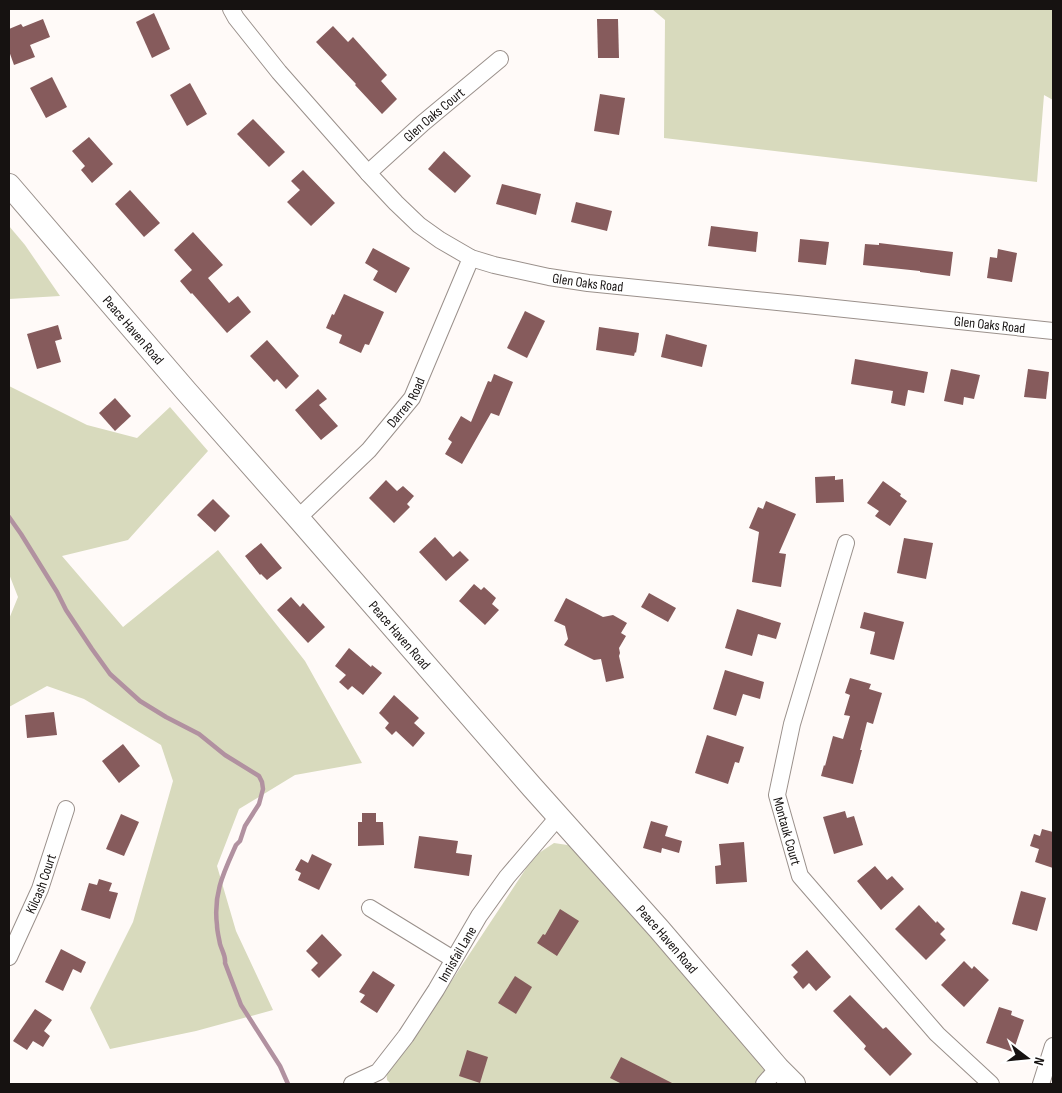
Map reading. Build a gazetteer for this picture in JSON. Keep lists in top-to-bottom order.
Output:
{
  "streets": {
    "main road": ["Peace Haven Road"],
    "street": [
      "Glen Oaks Court",
      "Glen Oaks Road",
      "Darren Road",
      "Montauk Court",
      "Kilcash Court",
      "Innisfail Lane"
    ]
  },
  "crossings": [
    ["Glen Oaks Court", "Glen Oaks Road"],
    ["Glen Oaks Road", "Darren Road"],
    ["Peace Haven Road", "Darren Road"],
    ["Peace Haven Road", "Innisfail Lane"]
  ],
  "north": "right"
}
